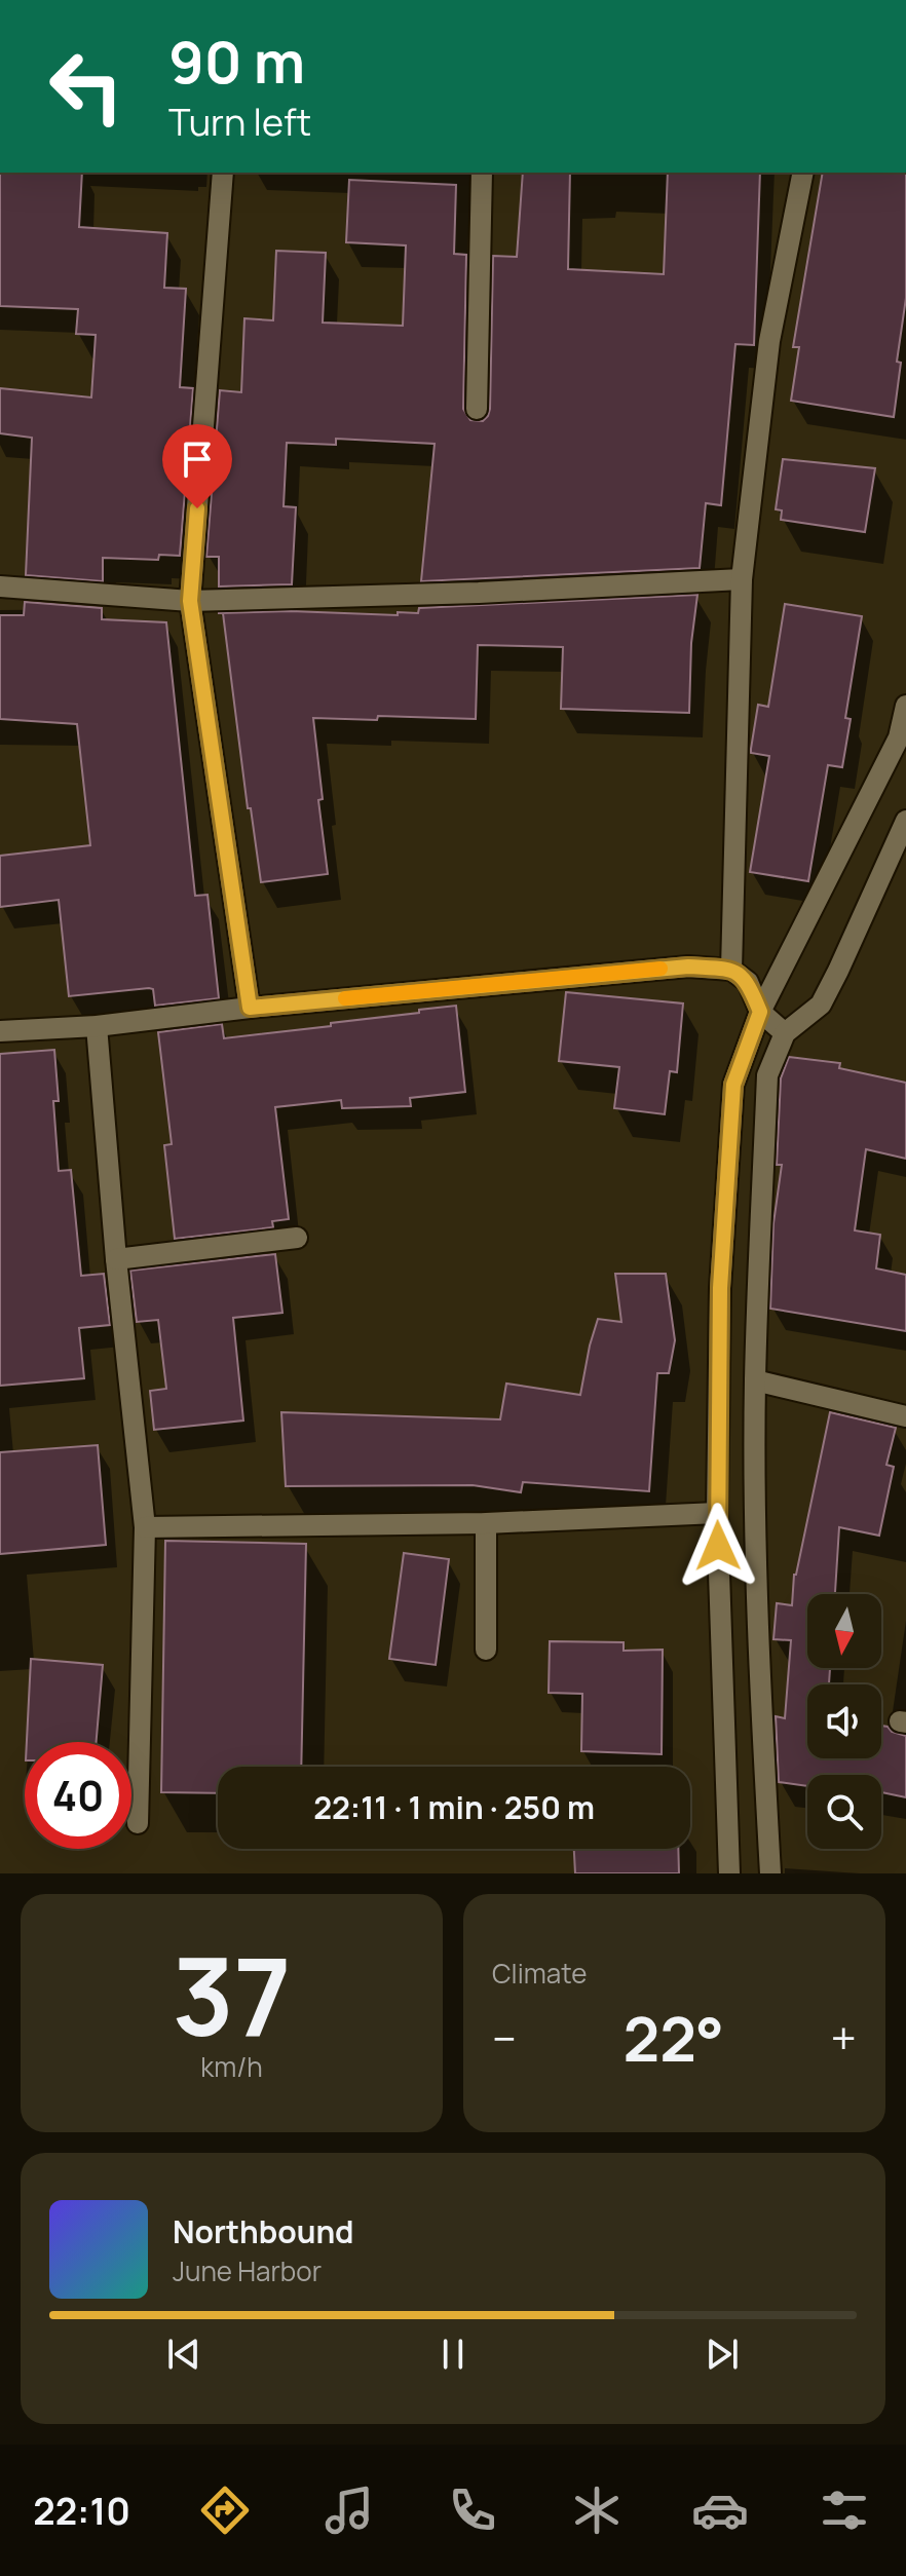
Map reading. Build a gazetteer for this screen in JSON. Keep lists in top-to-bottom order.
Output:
{
  "north": "bottom",
  "page": {
    "turn": ["90 m", "Turn left"],
    "limit": "40",
    "trip": "22:11 · 1 min · 250 m",
    "tile": [
      ["37", "km/h"],
      "Climate"
    ],
    "heat": ["−", "22°", "+"],
    "song": ["Northbound", "June Harbor"],
    "tabs": "22:10"
  }
}
